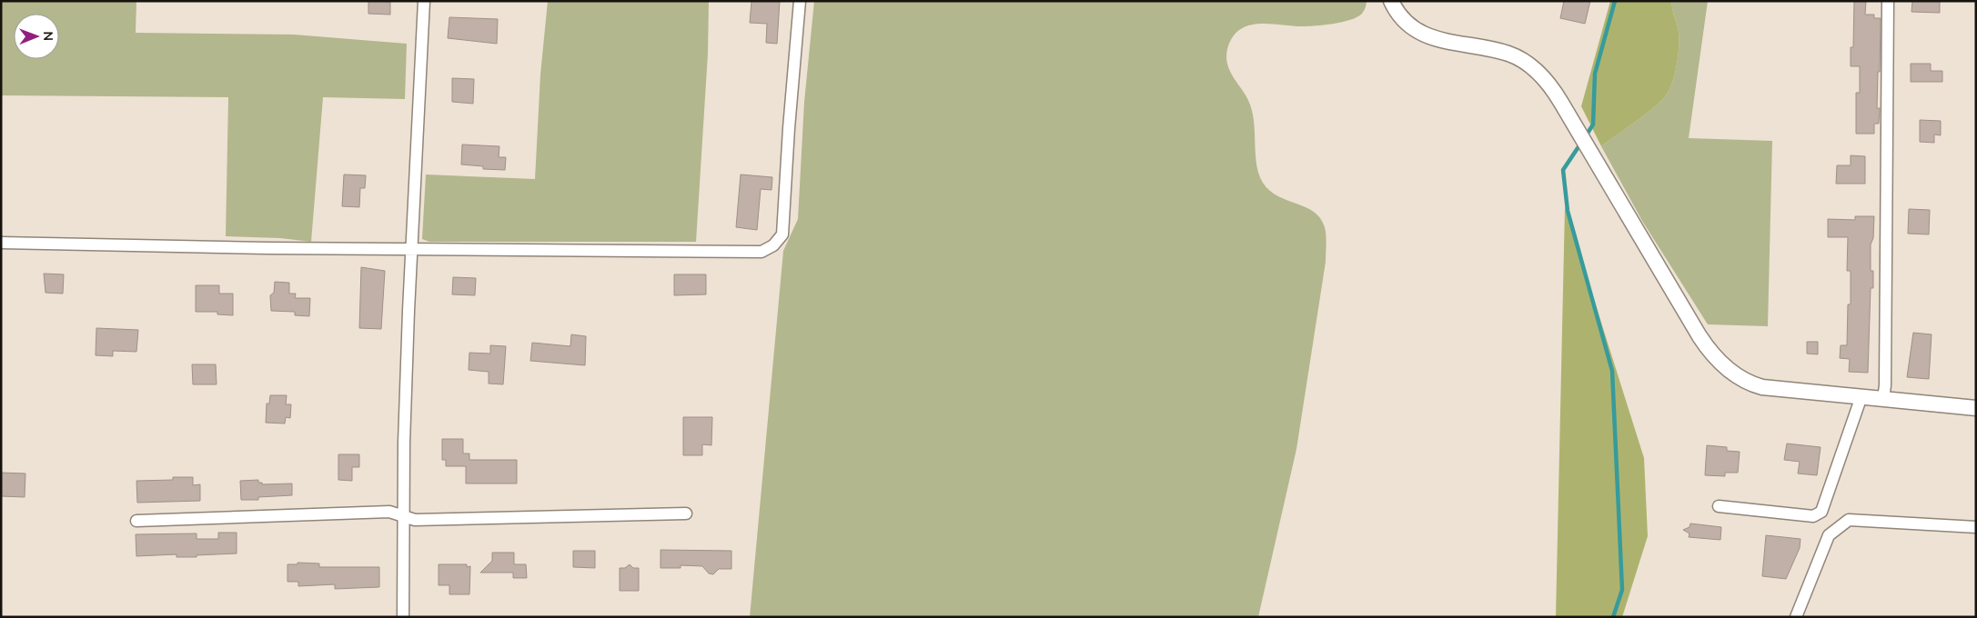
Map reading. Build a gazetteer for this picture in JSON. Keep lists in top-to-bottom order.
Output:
{
  "north": "right"
}
